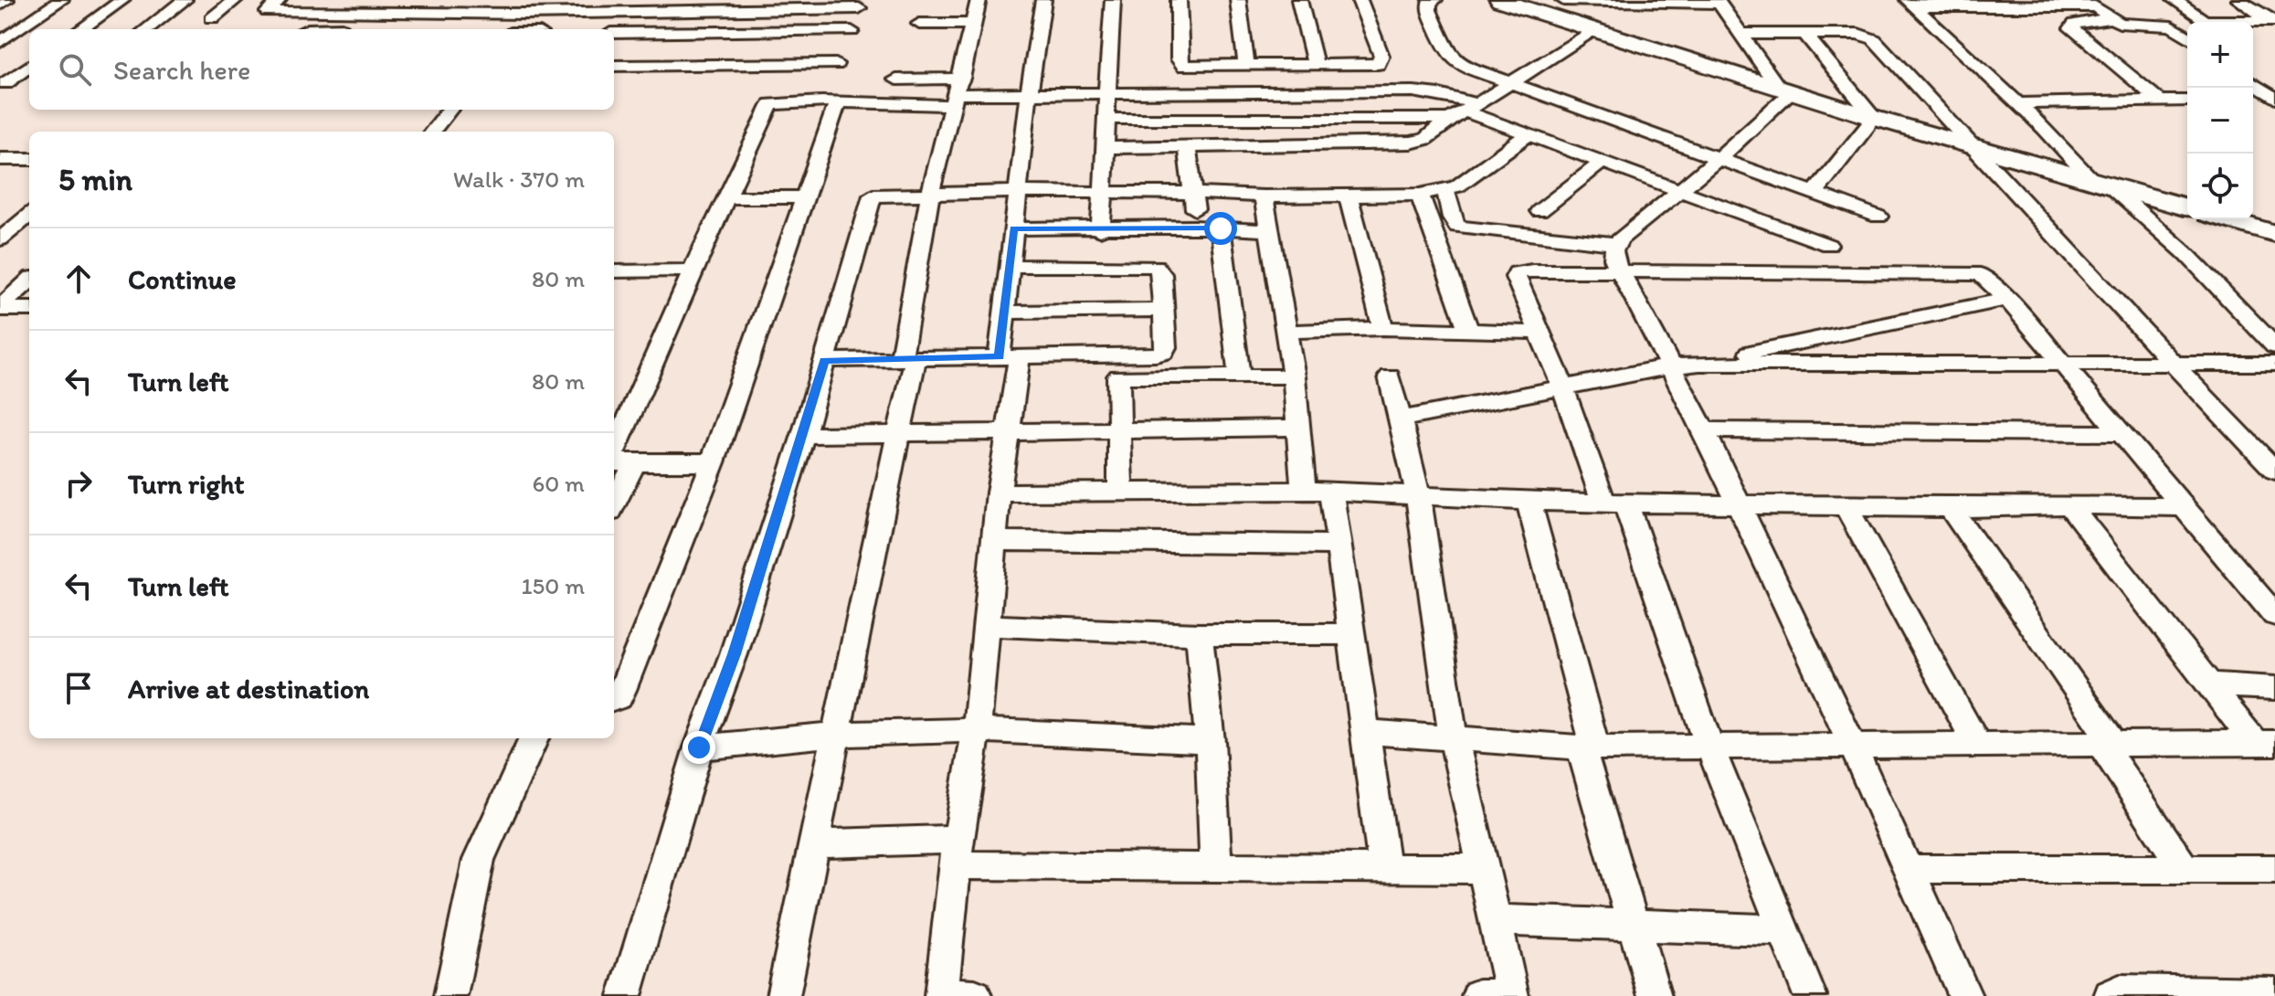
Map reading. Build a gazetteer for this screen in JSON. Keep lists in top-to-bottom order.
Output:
{
  "page": {
    "map_buttons": ["+", "−"],
    "search": "Search here",
    "heading": ["5 min", "Walk · 370 m"],
    "list": [
      ["Continue", "80 m"],
      ["Turn left", "80 m"],
      ["Turn right", "60 m"],
      ["Turn left", "150 m"],
      "Arrive at destination"
    ]
  }
}
